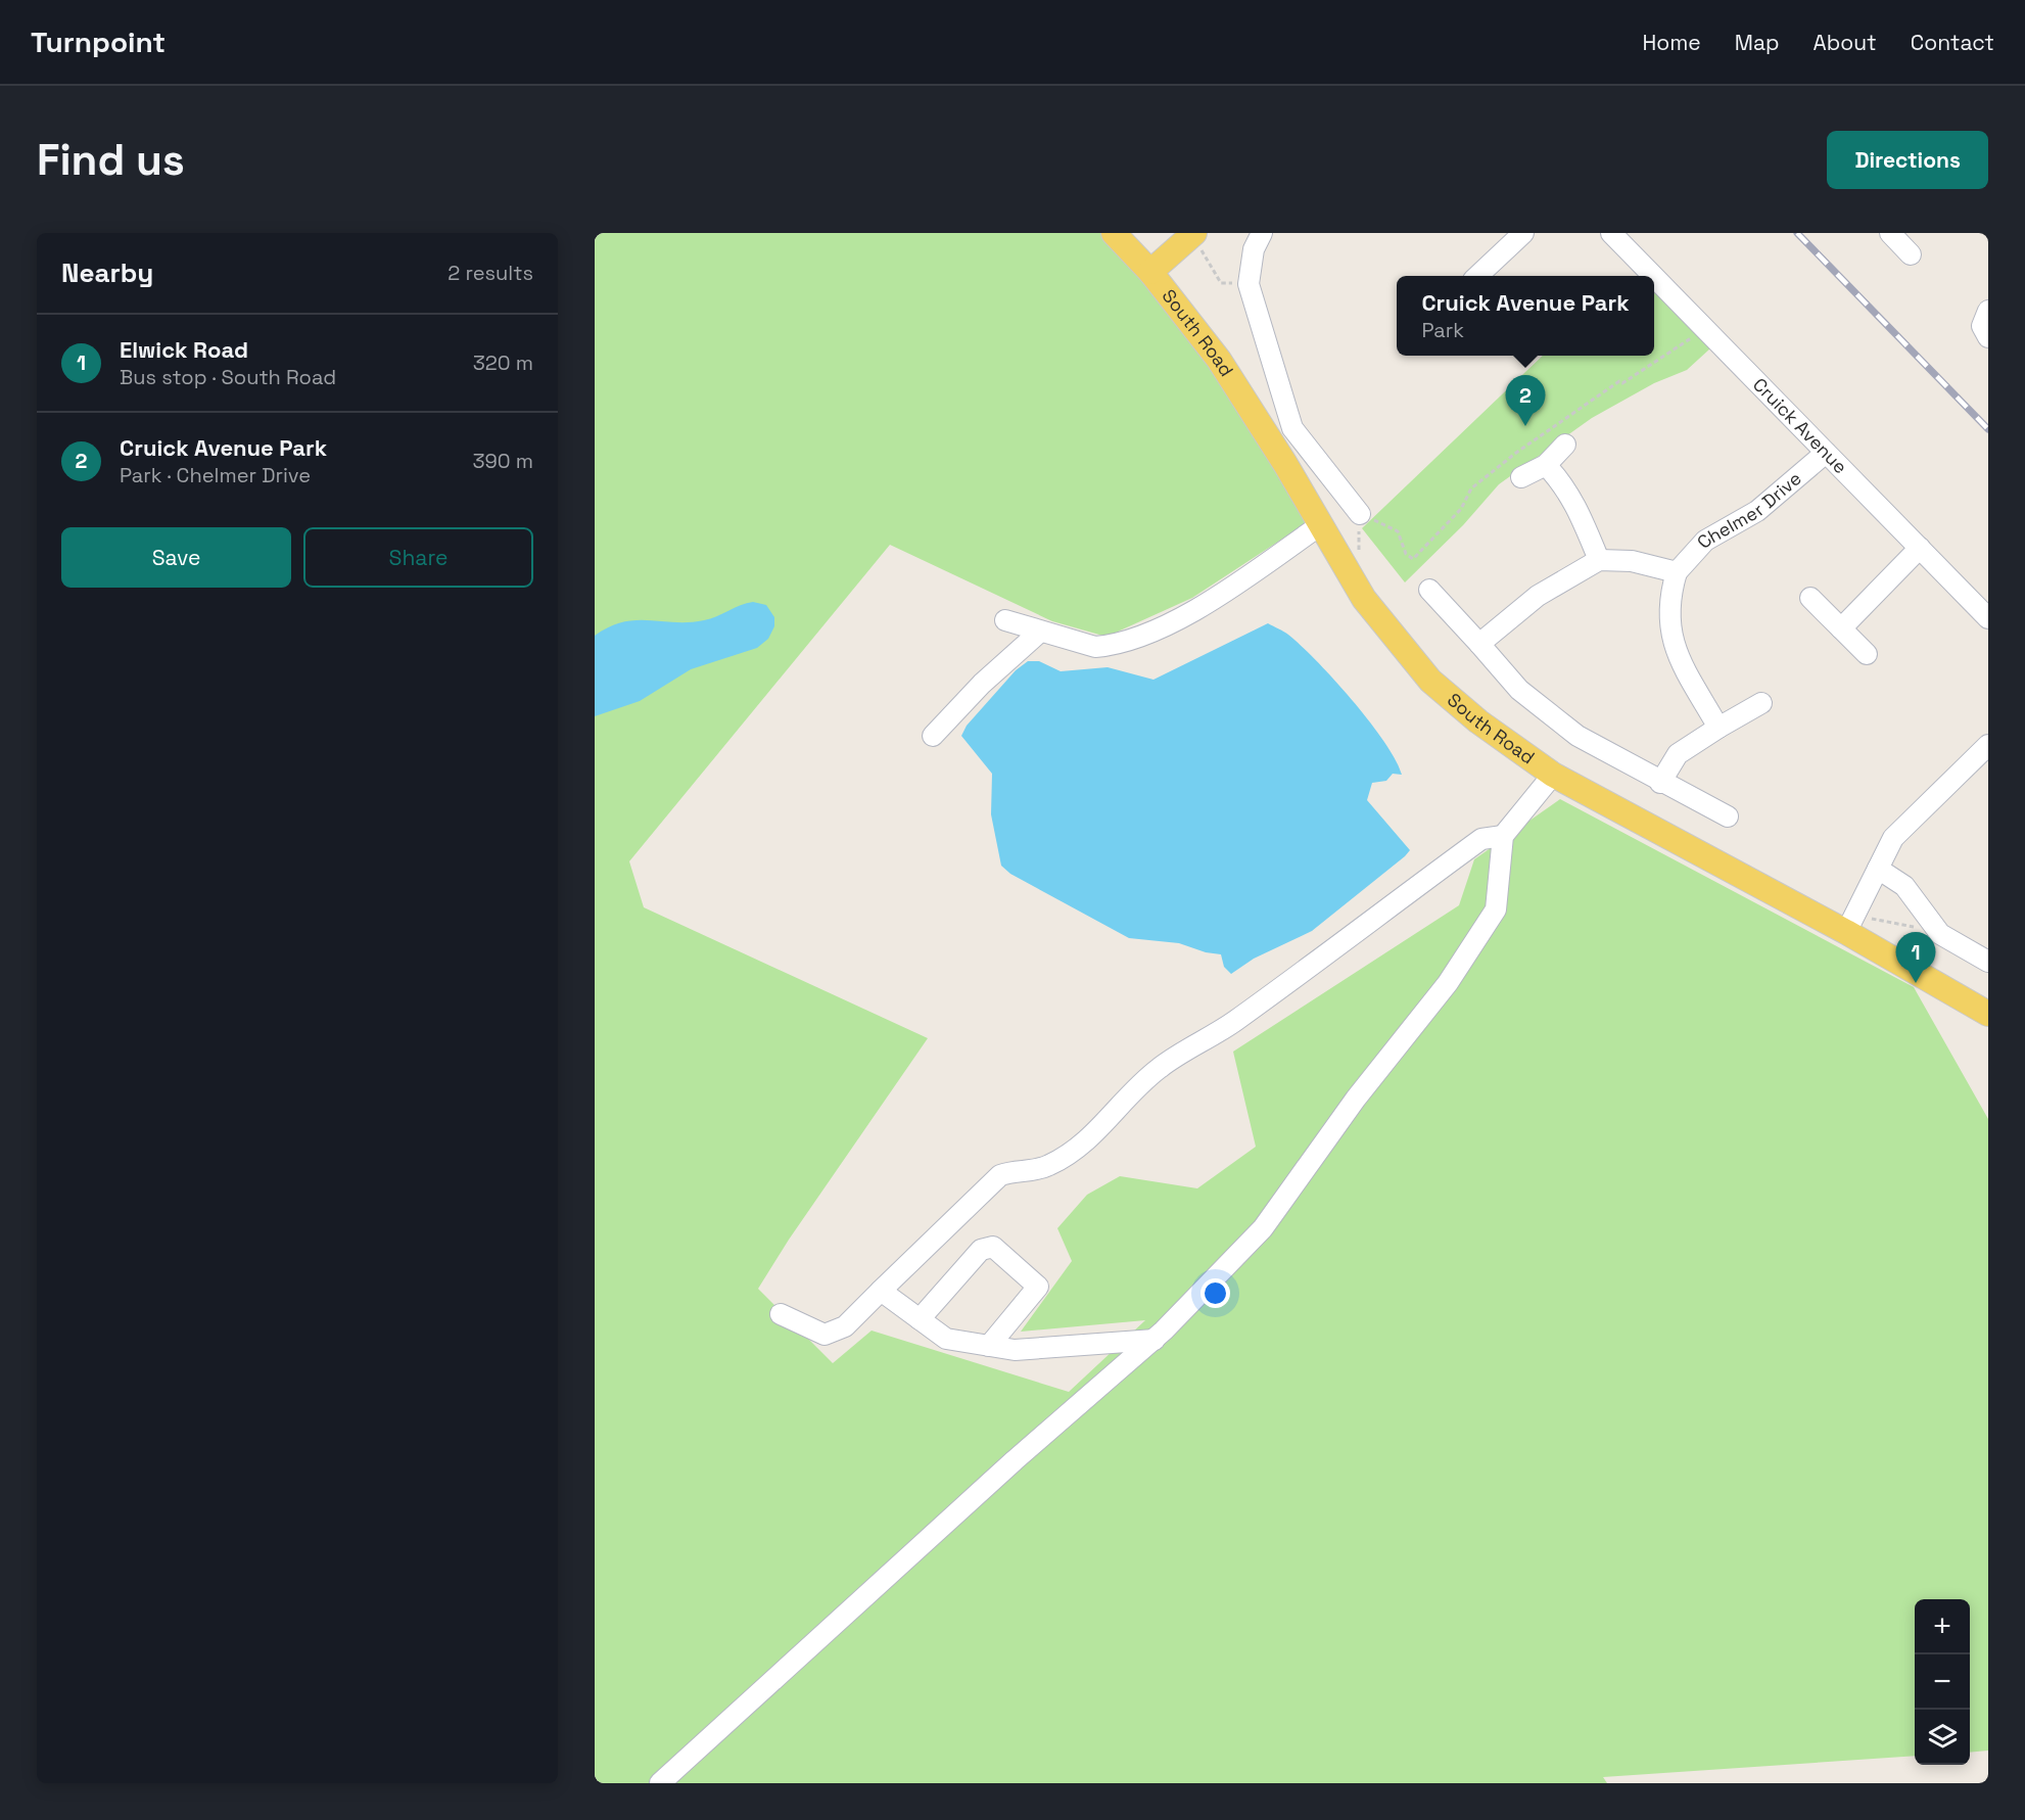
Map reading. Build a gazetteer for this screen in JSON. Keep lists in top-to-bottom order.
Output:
{
  "streets": {
    "main road": ["South Road"],
    "street": ["Cruick Avenue", "Chelmer Drive"]
  },
  "crossings": [
    ["Cruick Avenue", "Chelmer Drive"]
  ],
  "page": {
    "header": "Turnpoint",
    "nav": [
      "Home",
      "Map",
      "About",
      "Contact"
    ],
    "buttons": [
      "Directions",
      ["Save", "Share"]
    ],
    "title": "Find us",
    "heading": ["Nearby", "2 results"],
    "popup": ["Cruick Avenue Park", "Park"],
    "list": [
      {
        "mark": "1",
        "name": "Elwick Road",
        "note": "Bus stop · South Road",
        "value": "320 m"
      },
      {
        "mark": "2",
        "name": "Cruick Avenue Park",
        "note": "Park · Chelmer Drive",
        "value": "390 m"
      }
    ],
    "pins": ["2", "1"],
    "map_buttons": ["+", "−"]
  }
}
